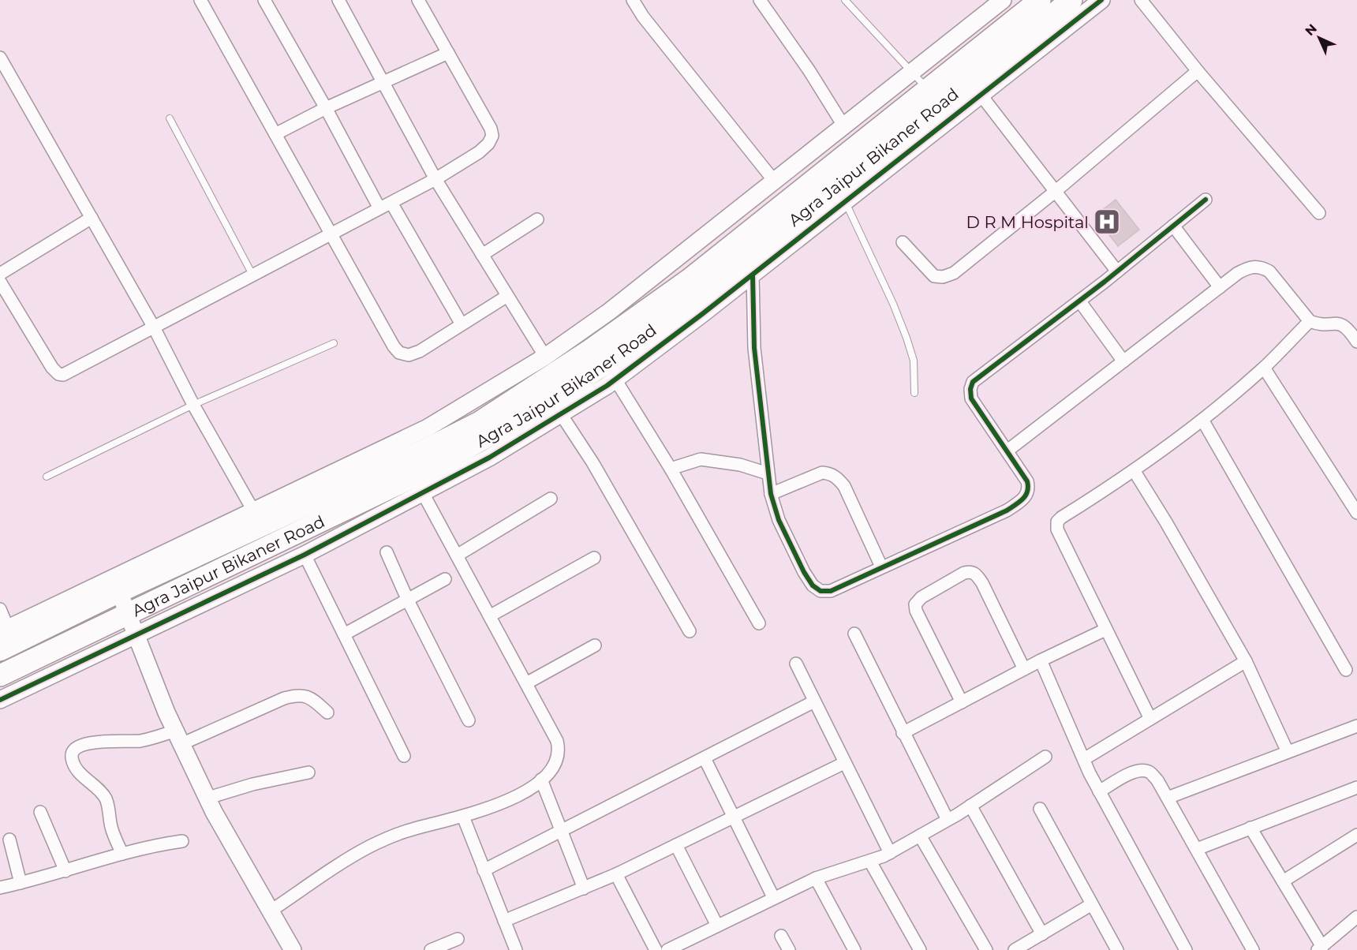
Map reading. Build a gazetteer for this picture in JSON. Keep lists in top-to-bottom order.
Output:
{
  "streets": {
    "highway": ["Agra Jaipur Bikaner Road"]
  },
  "places": {
    "hospital": ["D R M Hospital"]
  },
  "north": "top left"
}
